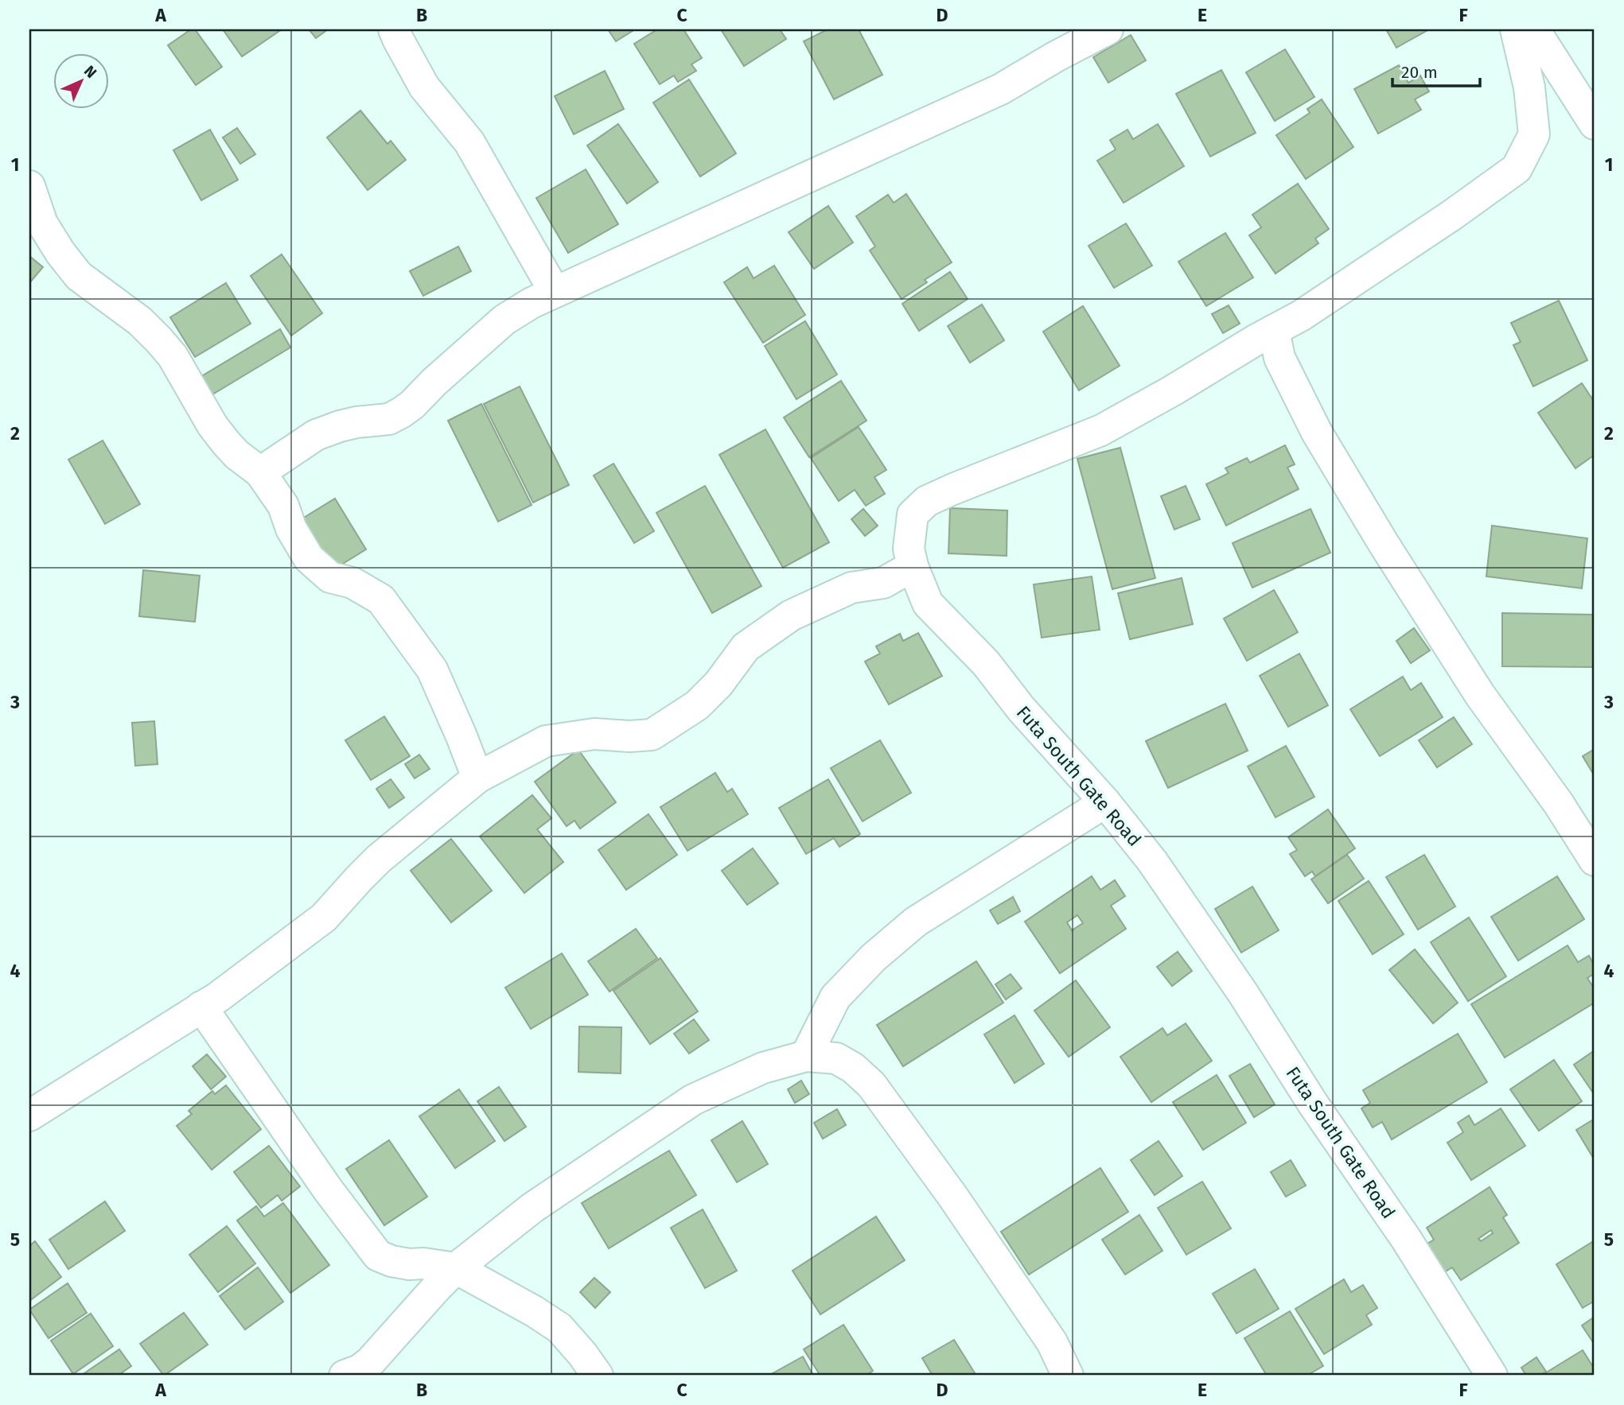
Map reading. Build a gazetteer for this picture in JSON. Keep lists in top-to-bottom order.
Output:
{
  "streets": {
    "street": ["Futa South Gate Road"]
  },
  "scale_bar": "20 m",
  "north": "top right",
  "grid": {
    "columns": [
      "A",
      "B",
      "C",
      "D",
      "E",
      "F"
    ],
    "rows": [
      "1",
      "2",
      "3",
      "4",
      "5"
    ]
  }
}
